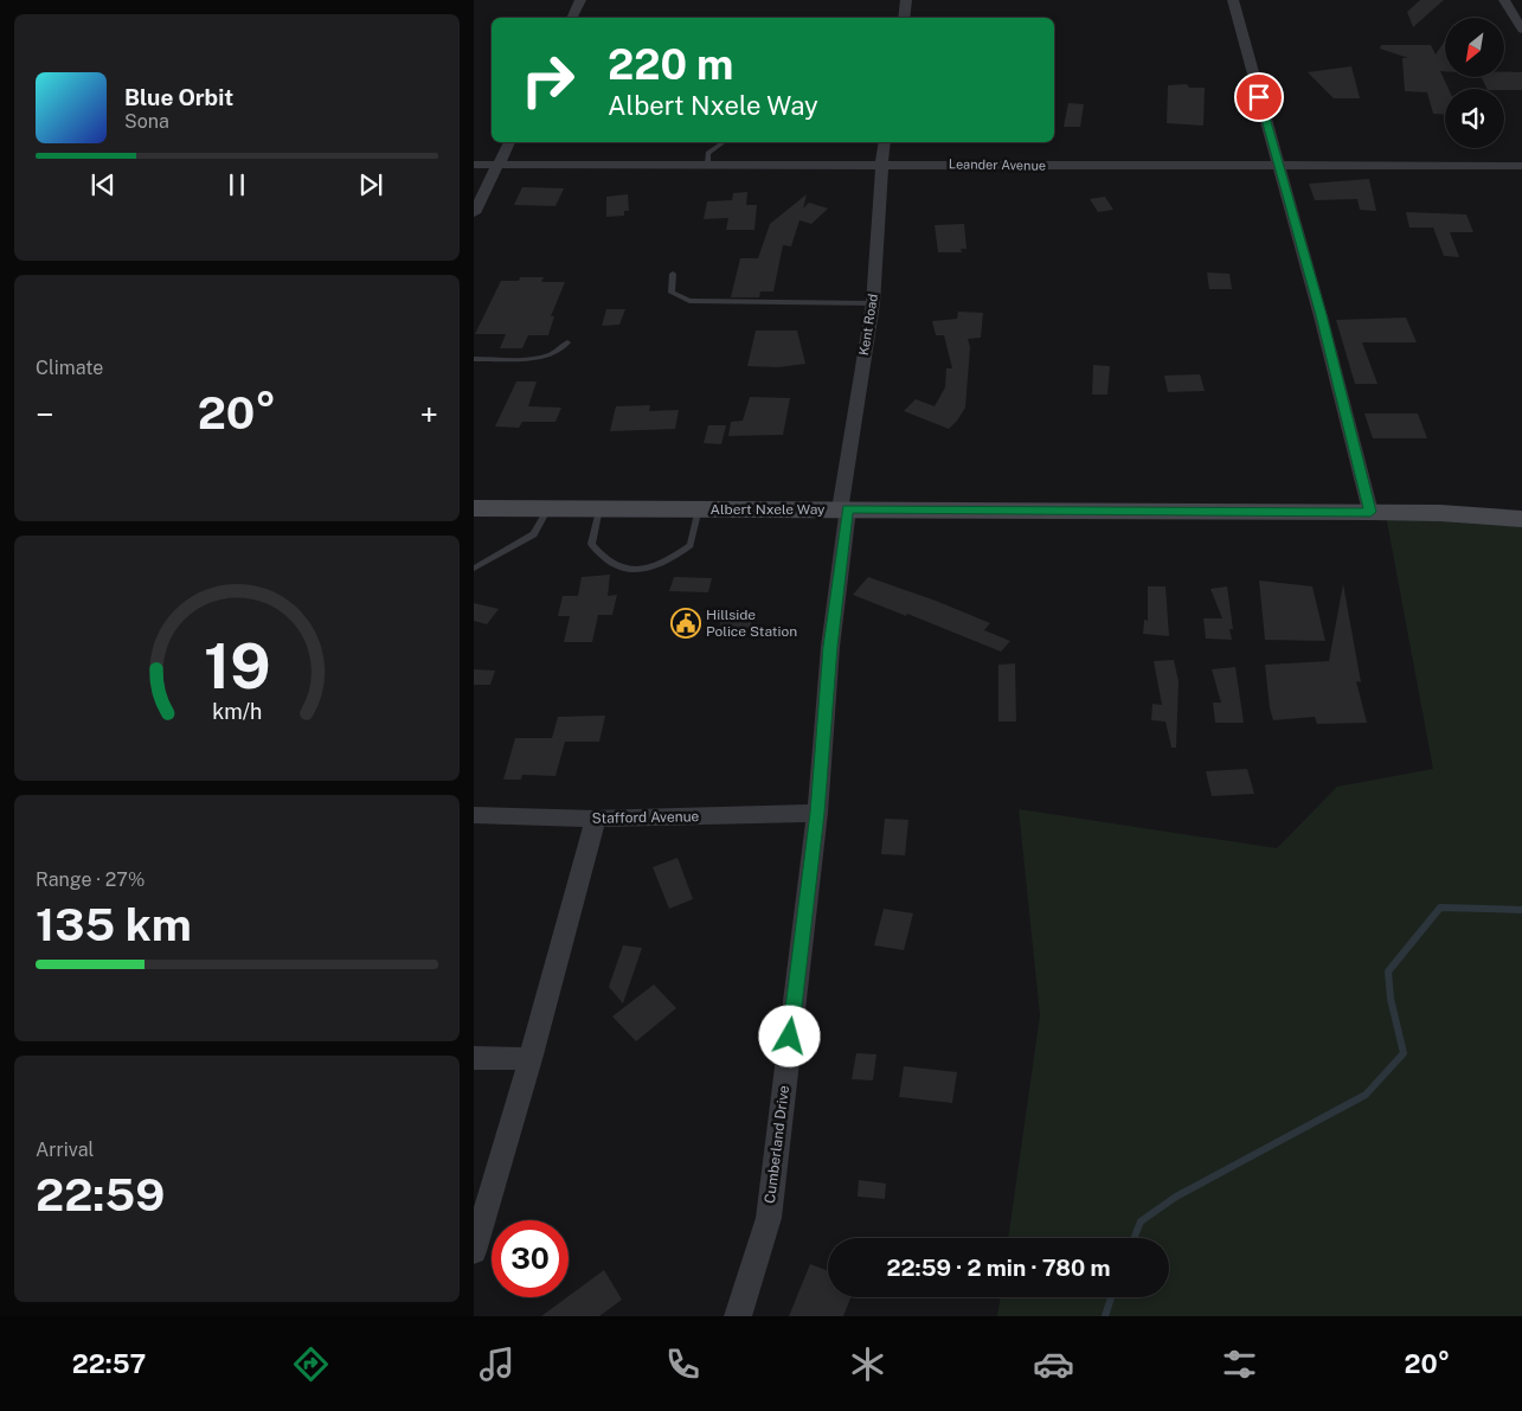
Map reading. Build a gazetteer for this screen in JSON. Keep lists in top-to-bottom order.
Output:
{
  "streets": {
    "main road": ["Albert Nxele Way"],
    "street": [
      "Leander Avenue",
      "Kent Road",
      "Stafford Avenue",
      "Cumberland Drive"
    ]
  },
  "crossings": [
    ["Leander Avenue", "Kent Road"],
    ["Kent Road", "Albert Nxele Way"],
    ["Kent Road", "Cumberland Drive"],
    ["Albert Nxele Way", "Cumberland Drive"],
    ["Stafford Avenue", "Cumberland Drive"]
  ],
  "places": {
    "public building": ["Hillside Police Station"]
  },
  "north": "bottom left",
  "page": {
    "turn": ["220 m", "Albert Nxele Way"],
    "song": ["Blue Orbit", "Sona"],
    "tile": [
      "Climate",
      ["Range · 27%", "135 km"],
      ["Arrival", "22:59"]
    ],
    "heat": ["−", "20°", "+"],
    "limit": "30",
    "trip": "22:59 · 2 min · 780 m",
    "tabs": ["22:57", "20°"],
    "gauge": ["19", "km/h"]
  }
}
